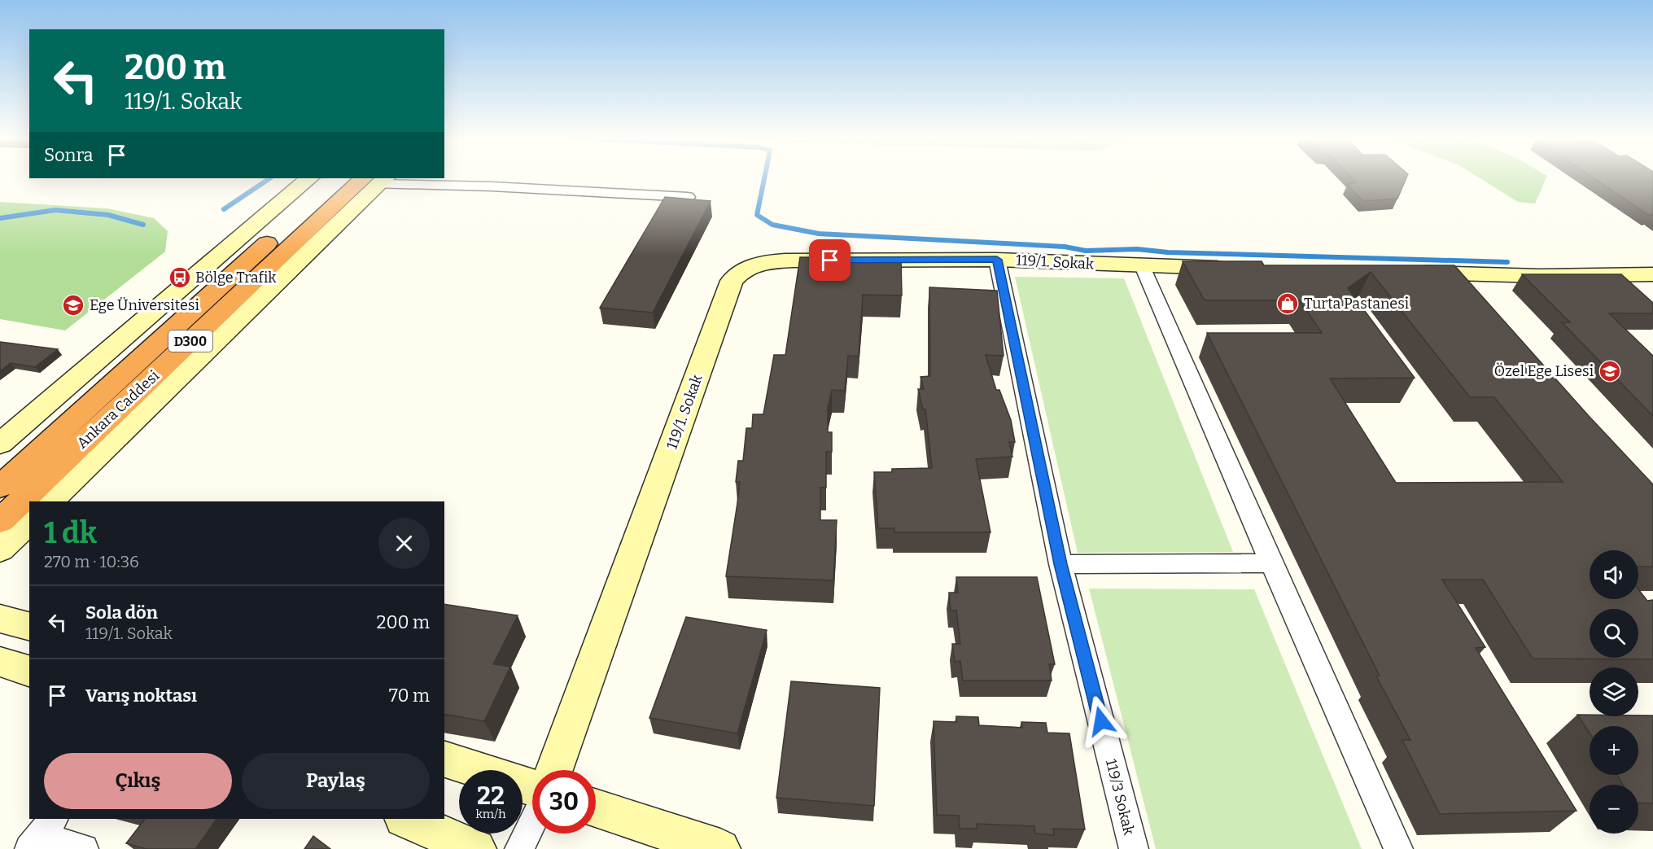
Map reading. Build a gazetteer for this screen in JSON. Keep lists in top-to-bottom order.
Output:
{
  "streets": {
    "highway": ["D300", "Ankara Caddesi"],
    "street": ["119/1. Sokak", "119/3 Sokak"]
  },
  "crossings": [
    ["119/1. Sokak", "119/3 Sokak"]
  ],
  "places": {
    "bus stop": ["Bölge Trafik"],
    "shop": ["Turta Pastanesi"],
    "school or university": ["Ege Üniversitesi", "Özel Ege Lisesi"]
  },
  "page": {
    "turn": ["200 m", "119/1. Sokak"],
    "then": "Sonra",
    "heading": ["1 dk", "270 m · 10:36"],
    "map_buttons": ["+", "−"],
    "list": [
      {
        "name": "Sola dön",
        "note": "119/1. Sokak",
        "value": "200 m"
      },
      {
        "name": "Varış noktası",
        "value": "70 m"
      }
    ],
    "buttons": ["Çıkış", "Paylaş"],
    "speed": "22 km/h",
    "limit": "30"
  }
}
